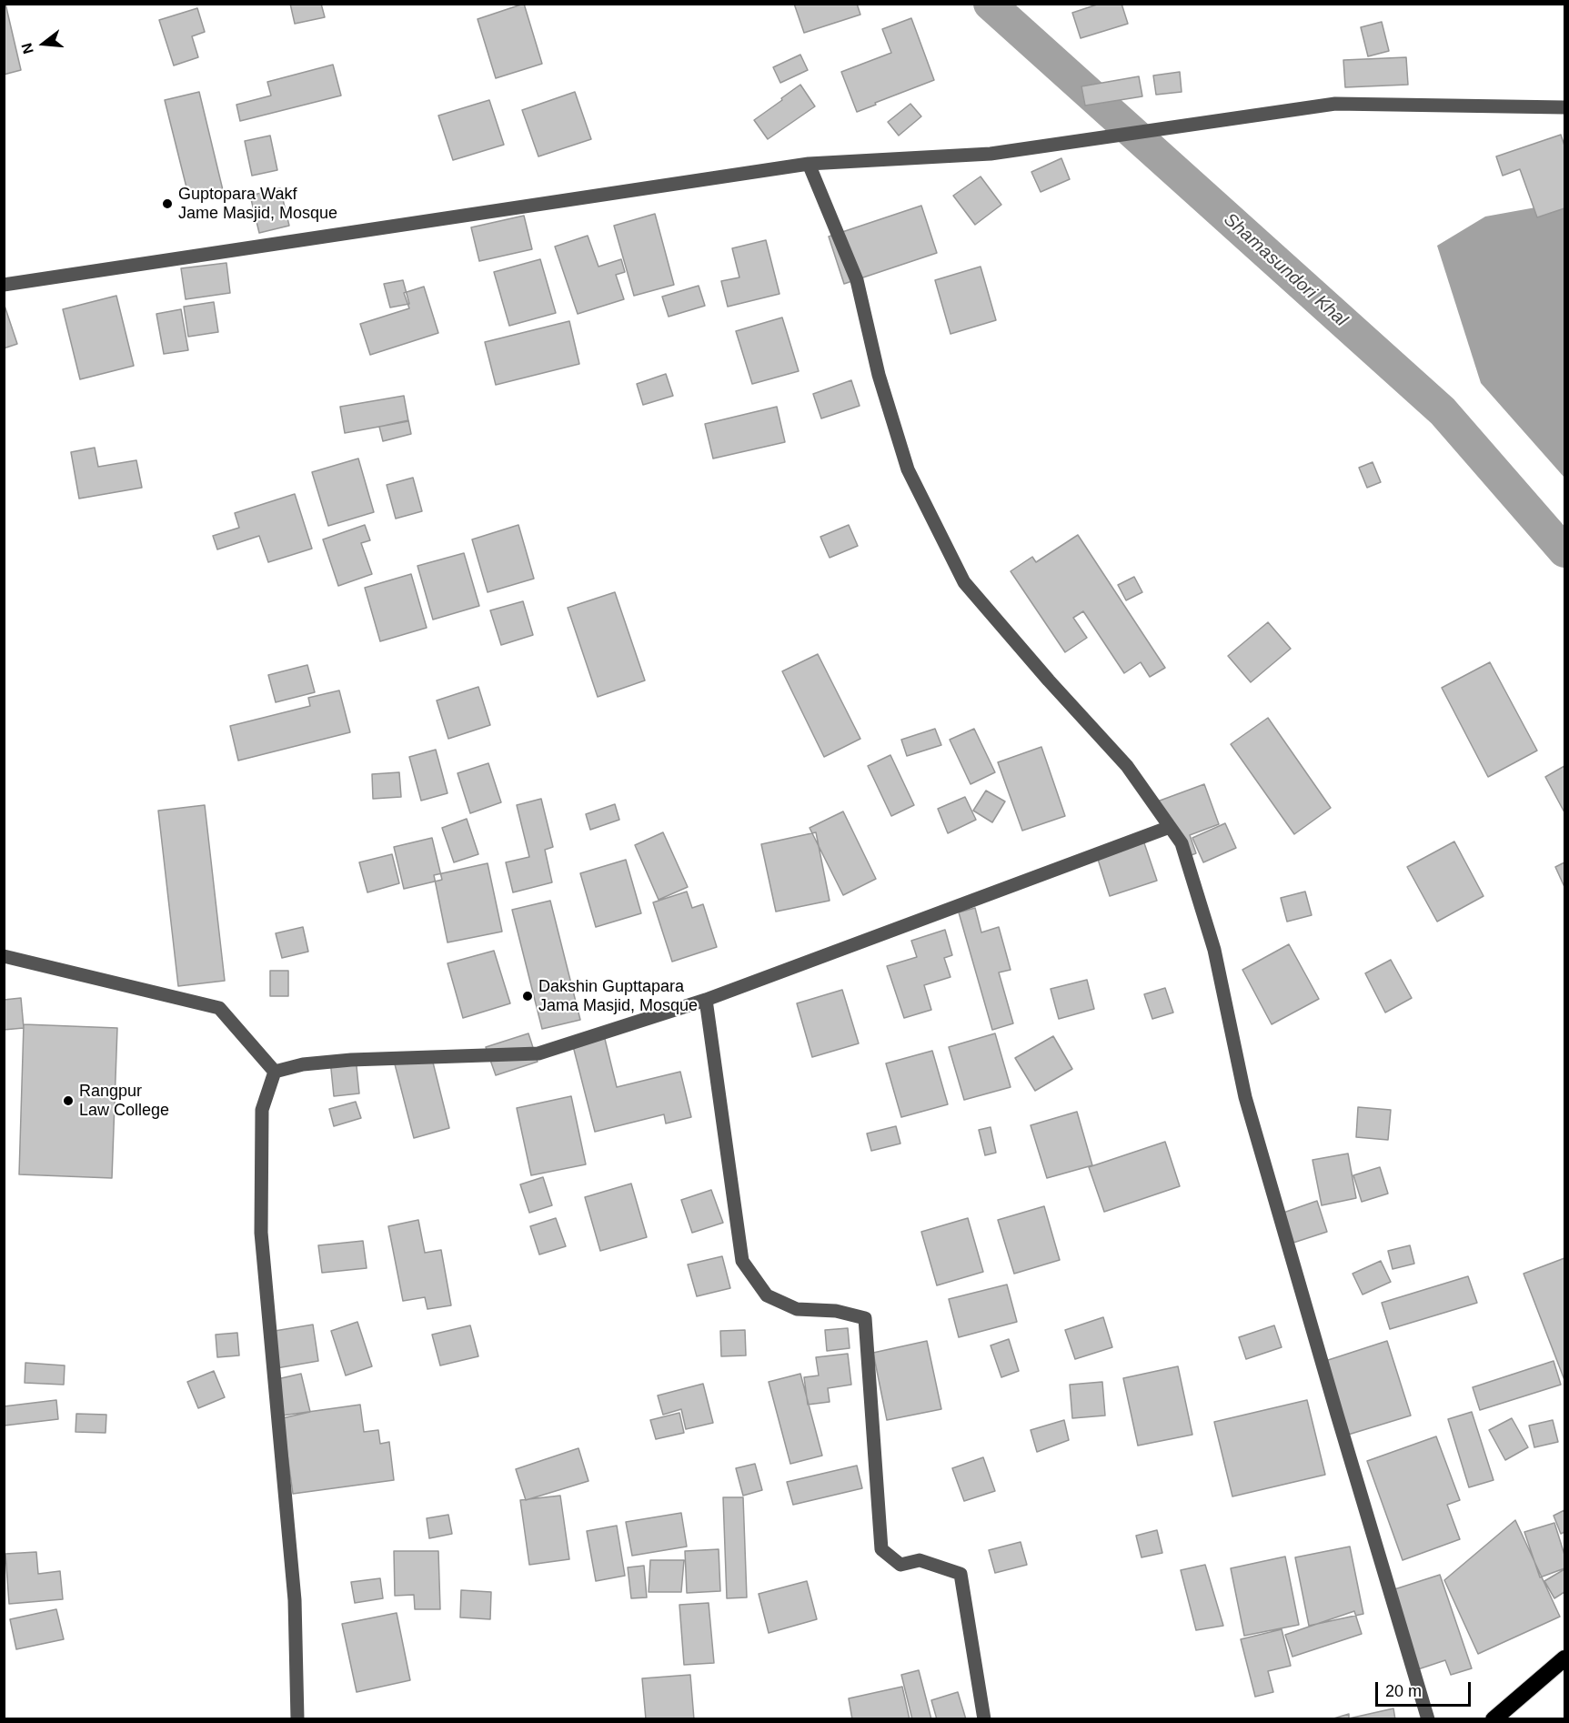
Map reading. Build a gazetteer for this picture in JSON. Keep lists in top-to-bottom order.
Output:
{
  "water": ["Shamasundori Khal"],
  "places": ["Guptopara Wakf Jame Masjid, Mosque", "Dakshin Gupttapara Jama Masjid, Mosque", "Rangpur Law College"],
  "scale_bar": "20 m",
  "north": "left"
}
